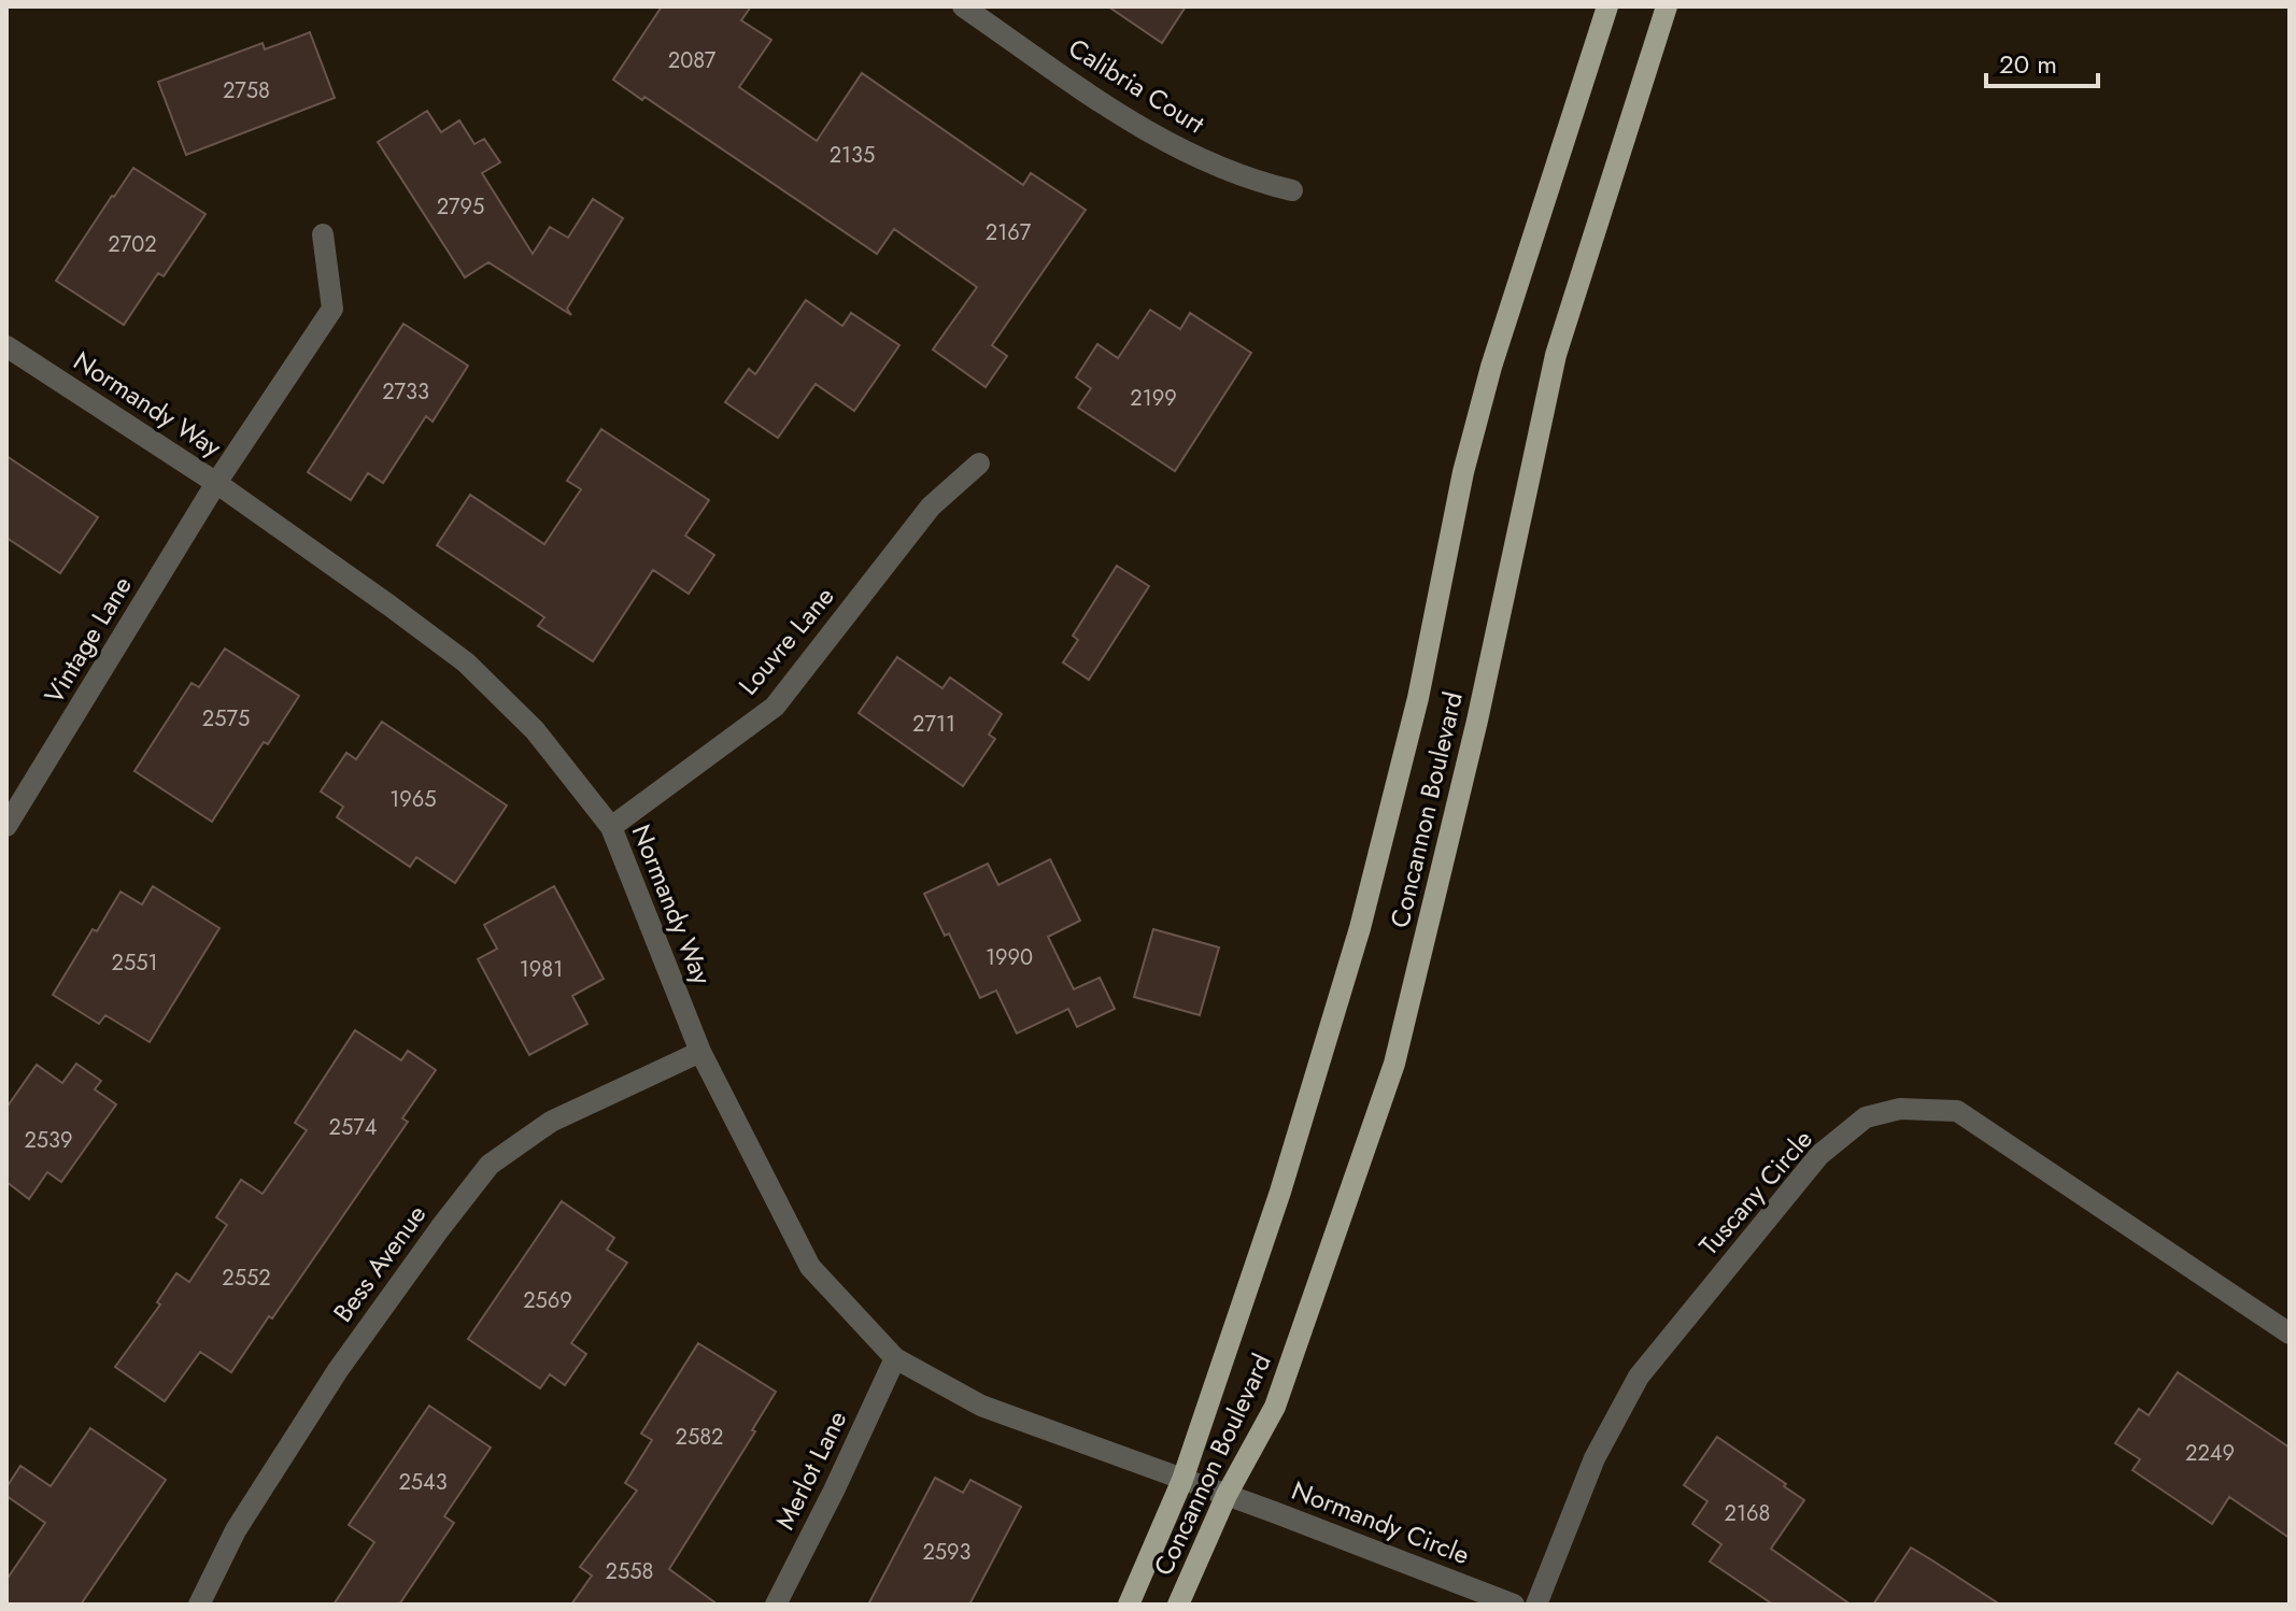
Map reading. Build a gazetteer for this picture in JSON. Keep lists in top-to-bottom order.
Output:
{
  "streets": {
    "main road": ["Concannon Boulevard"],
    "street": [
      "Calibria Court",
      "Normandy Way",
      "Vintage Lane",
      "Louvre Lane",
      "Tuscany Circle",
      "Bess Avenue",
      "Merlot Lane",
      "Normandy Circle"
    ]
  },
  "crossings": [
    ["Normandy Way", "Vintage Lane"],
    ["Normandy Way", "Louvre Lane"],
    ["Normandy Way", "Concannon Boulevard"],
    ["Normandy Way", "Bess Avenue"],
    ["Normandy Way", "Merlot Lane"],
    ["Normandy Way", "Normandy Circle"],
    ["Concannon Boulevard", "Normandy Circle"]
  ],
  "house_numbers": [
    "2087",
    "2758",
    "2135",
    "2795",
    "2167",
    "2702",
    "2733",
    "2199",
    "2575",
    "2711",
    "1965",
    "1990",
    "2551",
    "1981",
    "2574",
    "2539",
    "2552",
    "2569",
    "2582",
    "2249",
    "2543",
    "2168",
    "2593",
    "2558"
  ],
  "scale_bar": "20 m"
}
